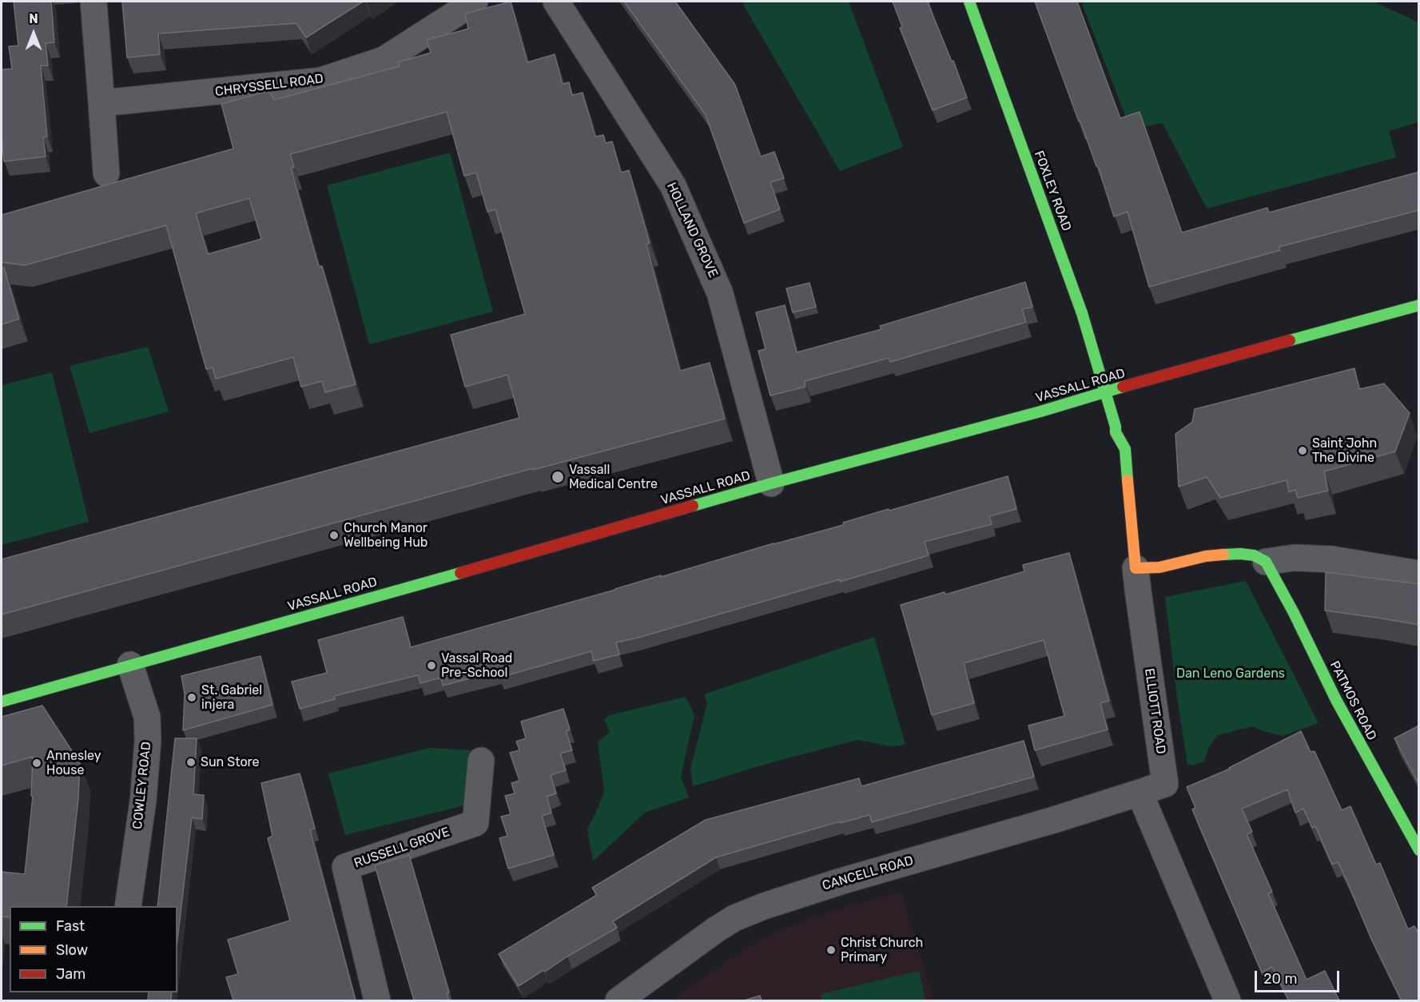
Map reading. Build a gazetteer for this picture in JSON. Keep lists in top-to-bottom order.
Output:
{
  "streets": {
    "street": [
      "CHRYSSELL ROAD",
      "FOXLEY ROAD",
      "HOLLAND GROVE",
      "VASSALL ROAD",
      "PATMOS ROAD",
      "ELLIOTT ROAD",
      "COWLEY ROAD",
      "RUSSELL GROVE",
      "CANCELL ROAD"
    ]
  },
  "crossings": [
    ["FOXLEY ROAD", "VASSALL ROAD"],
    ["FOXLEY ROAD", "ELLIOTT ROAD"],
    ["HOLLAND GROVE", "VASSALL ROAD"],
    ["VASSALL ROAD", "ELLIOTT ROAD"],
    ["VASSALL ROAD", "COWLEY ROAD"],
    ["ELLIOTT ROAD", "CANCELL ROAD"]
  ],
  "parks": ["Dan Leno Gardens"],
  "places": [
    "Saint John The Divine",
    "Vassall Medical Centre",
    "Church Manor Wellbeing Hub",
    "Vassal Road Pre-School",
    "St. Gabriel injera",
    "Sun Store",
    "Annesley House",
    "Christ Church Primary"
  ],
  "legend": ["Fast", "Slow", "Jam"],
  "scale_bar": "20 m",
  "north": "top"
}
